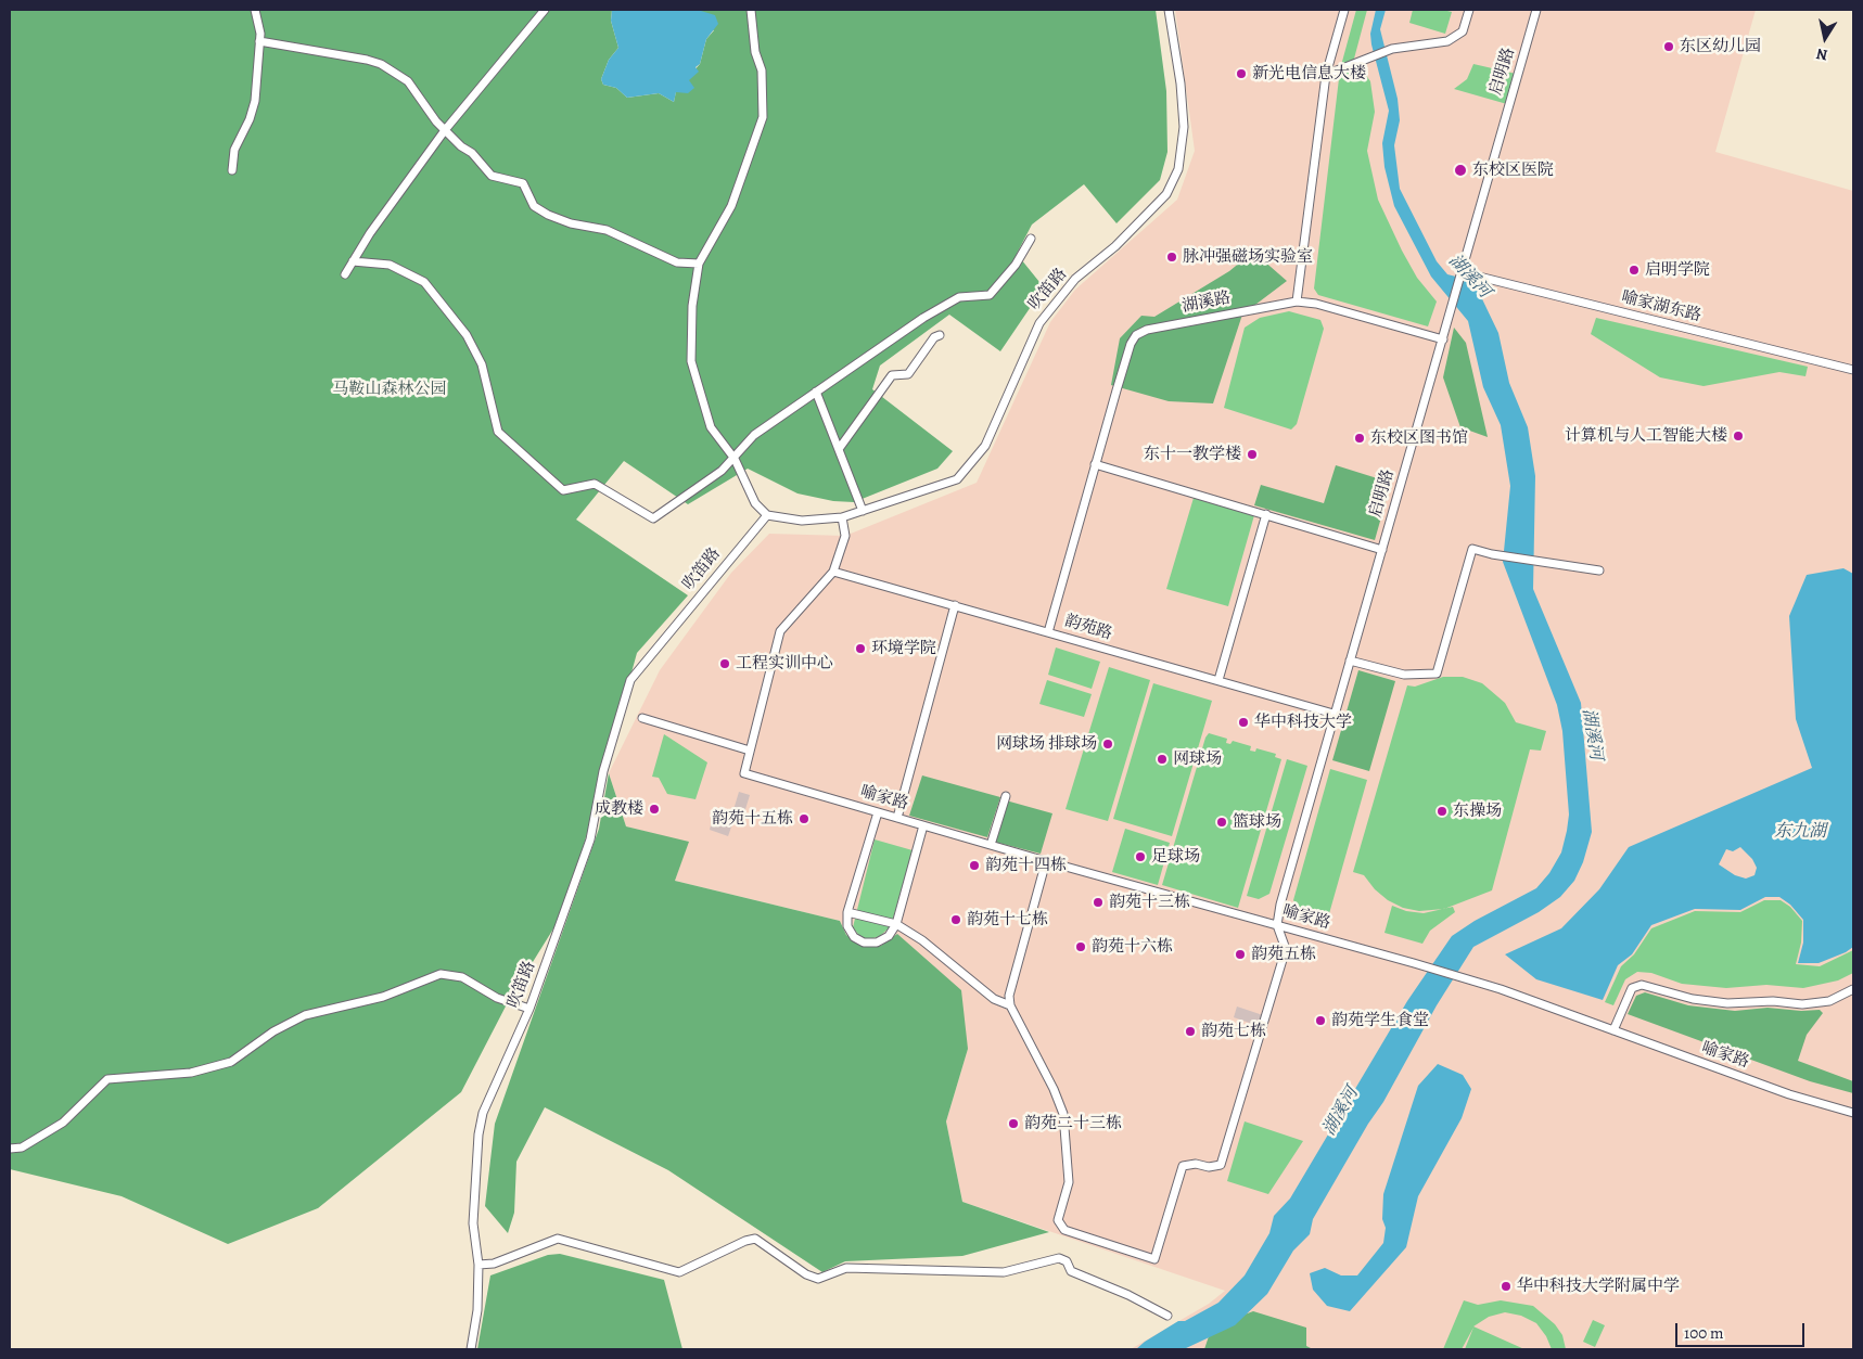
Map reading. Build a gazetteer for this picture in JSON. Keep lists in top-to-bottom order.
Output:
{
  "streets": {
    "street": [
      "启明路",
      "吹笛路",
      "湖溪路",
      "喻家湖东路",
      "韵苑路",
      "喻家路"
    ]
  },
  "crossings": [
    ["启明路", "喻家湖东路"],
    ["启明路", "韵苑路"],
    ["启明路", "喻家路"],
    ["湖溪路", "韵苑路"]
  ],
  "water": ["湖溪河", "东九湖"],
  "parks": ["马鞍山森林公园"],
  "places": [
    "东区幼儿园",
    "新光电信息大楼",
    "东校区医院",
    "脉冲强磁场实验室",
    "启明学院",
    "计算机与人工智能大楼",
    "东校区图书馆",
    "东十一教学楼",
    "环境学院",
    "工程实训中心",
    "华中科技大学",
    "网球场 排球场",
    "网球场",
    "成教楼",
    "东操场",
    "韵苑十五栋",
    "篮球场",
    "足球场",
    "韵苑十四栋",
    "韵苑十三栋",
    "韵苑十七栋",
    "韵苑十六栋",
    "韵苑五栋",
    "韵苑学生食堂",
    "韵苑七栋",
    "韵苑二十三栋",
    "华中科技大学附属中学"
  ],
  "scale_bar": "100 m",
  "north": "bottom"
}
